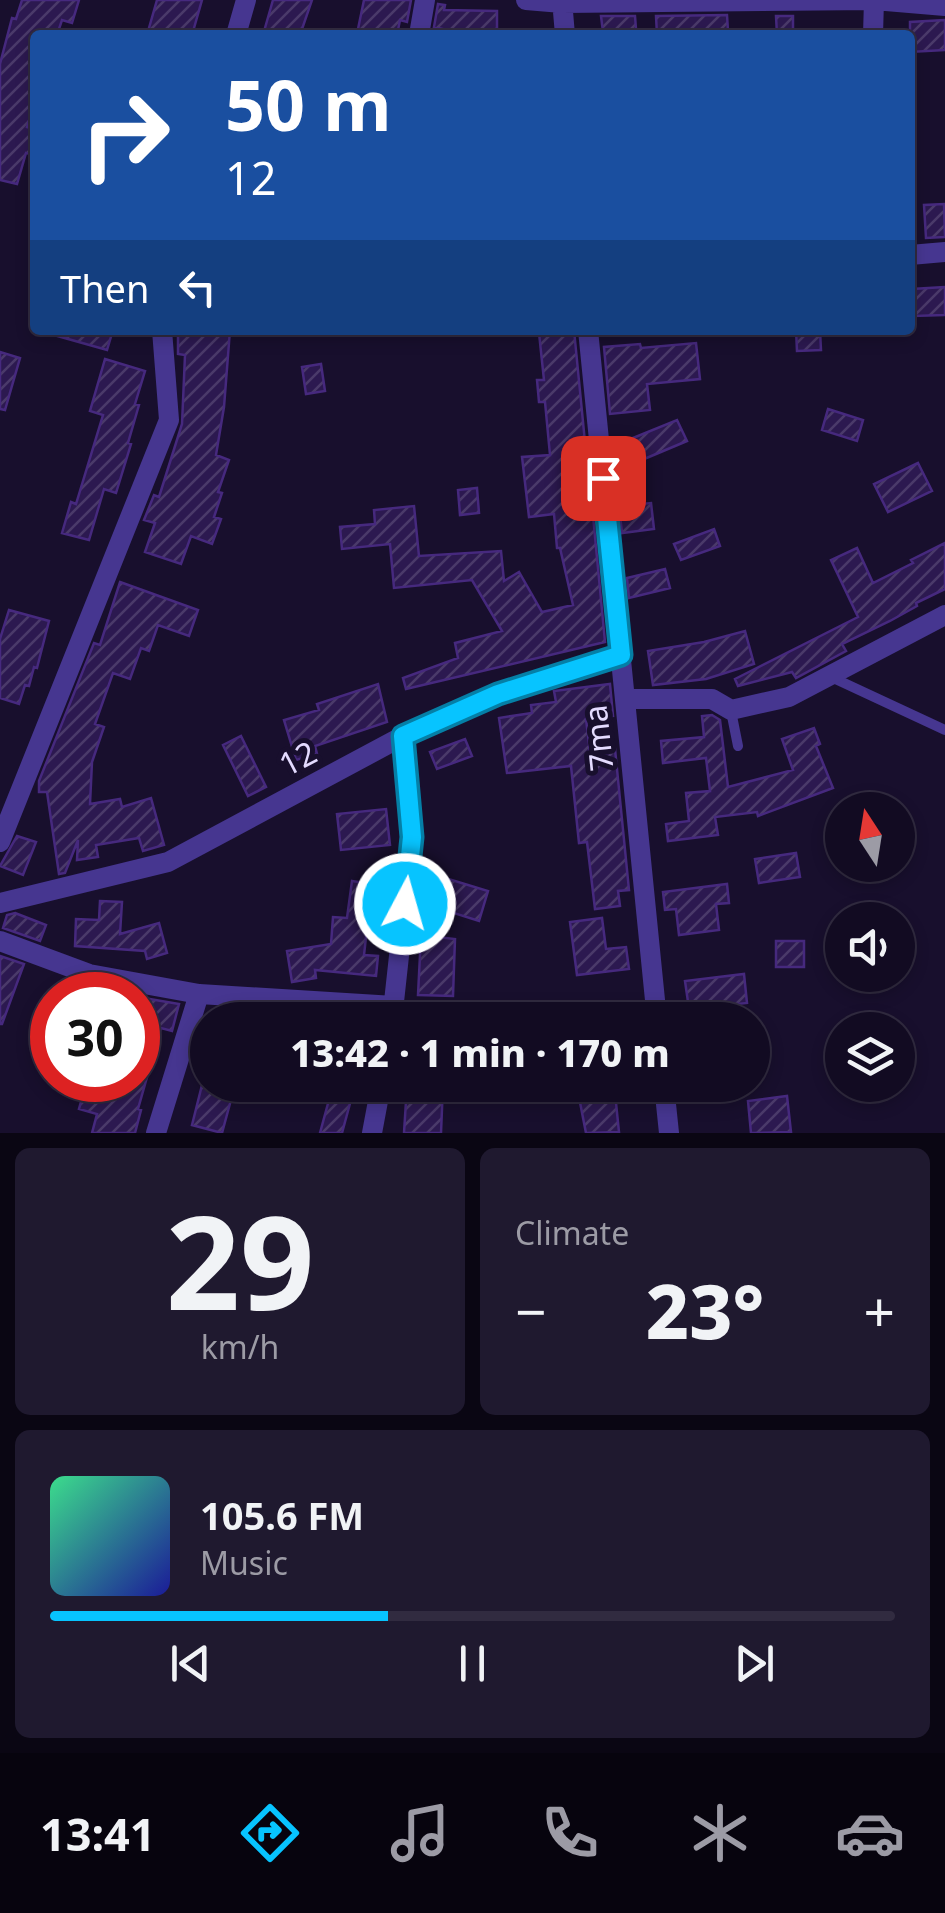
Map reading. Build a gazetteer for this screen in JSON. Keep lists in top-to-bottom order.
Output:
{
  "streets": {
    "street": ["7ma", "12"]
  },
  "crossings": [
    ["7ma", "12"]
  ],
  "north": "top",
  "page": {
    "turn": ["50 m", "12"],
    "then": "Then",
    "limit": "30",
    "trip": "13:42 · 1 min · 170 m",
    "tile": [
      ["29", "km/h"],
      "Climate"
    ],
    "heat": ["−", "23°", "+"],
    "song": ["105.6 FM", "Music"],
    "tabs": "13:41"
  }
}
